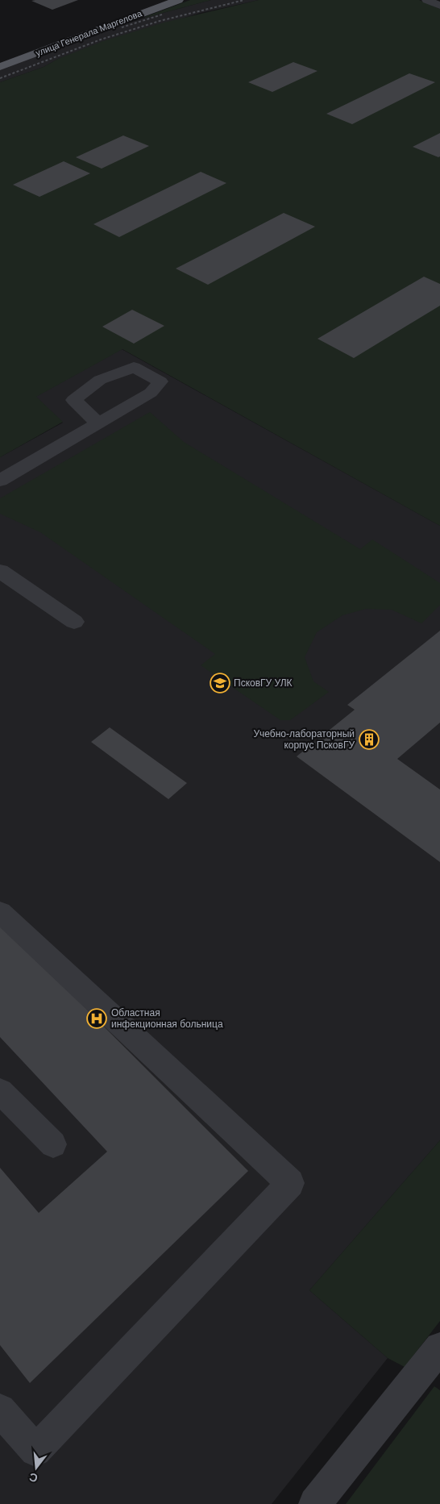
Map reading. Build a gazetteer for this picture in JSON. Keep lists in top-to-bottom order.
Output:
{
  "streets": {
    "main road": ["улица Генерала Маргелова"]
  },
  "places": {
    "school or university": ["ПсковГУ УЛК"],
    "building": ["Учебно-лабораторный корпус ПсковГУ"],
    "hospital": ["Областная инфекционная больница"]
  },
  "north": "bottom"
}
